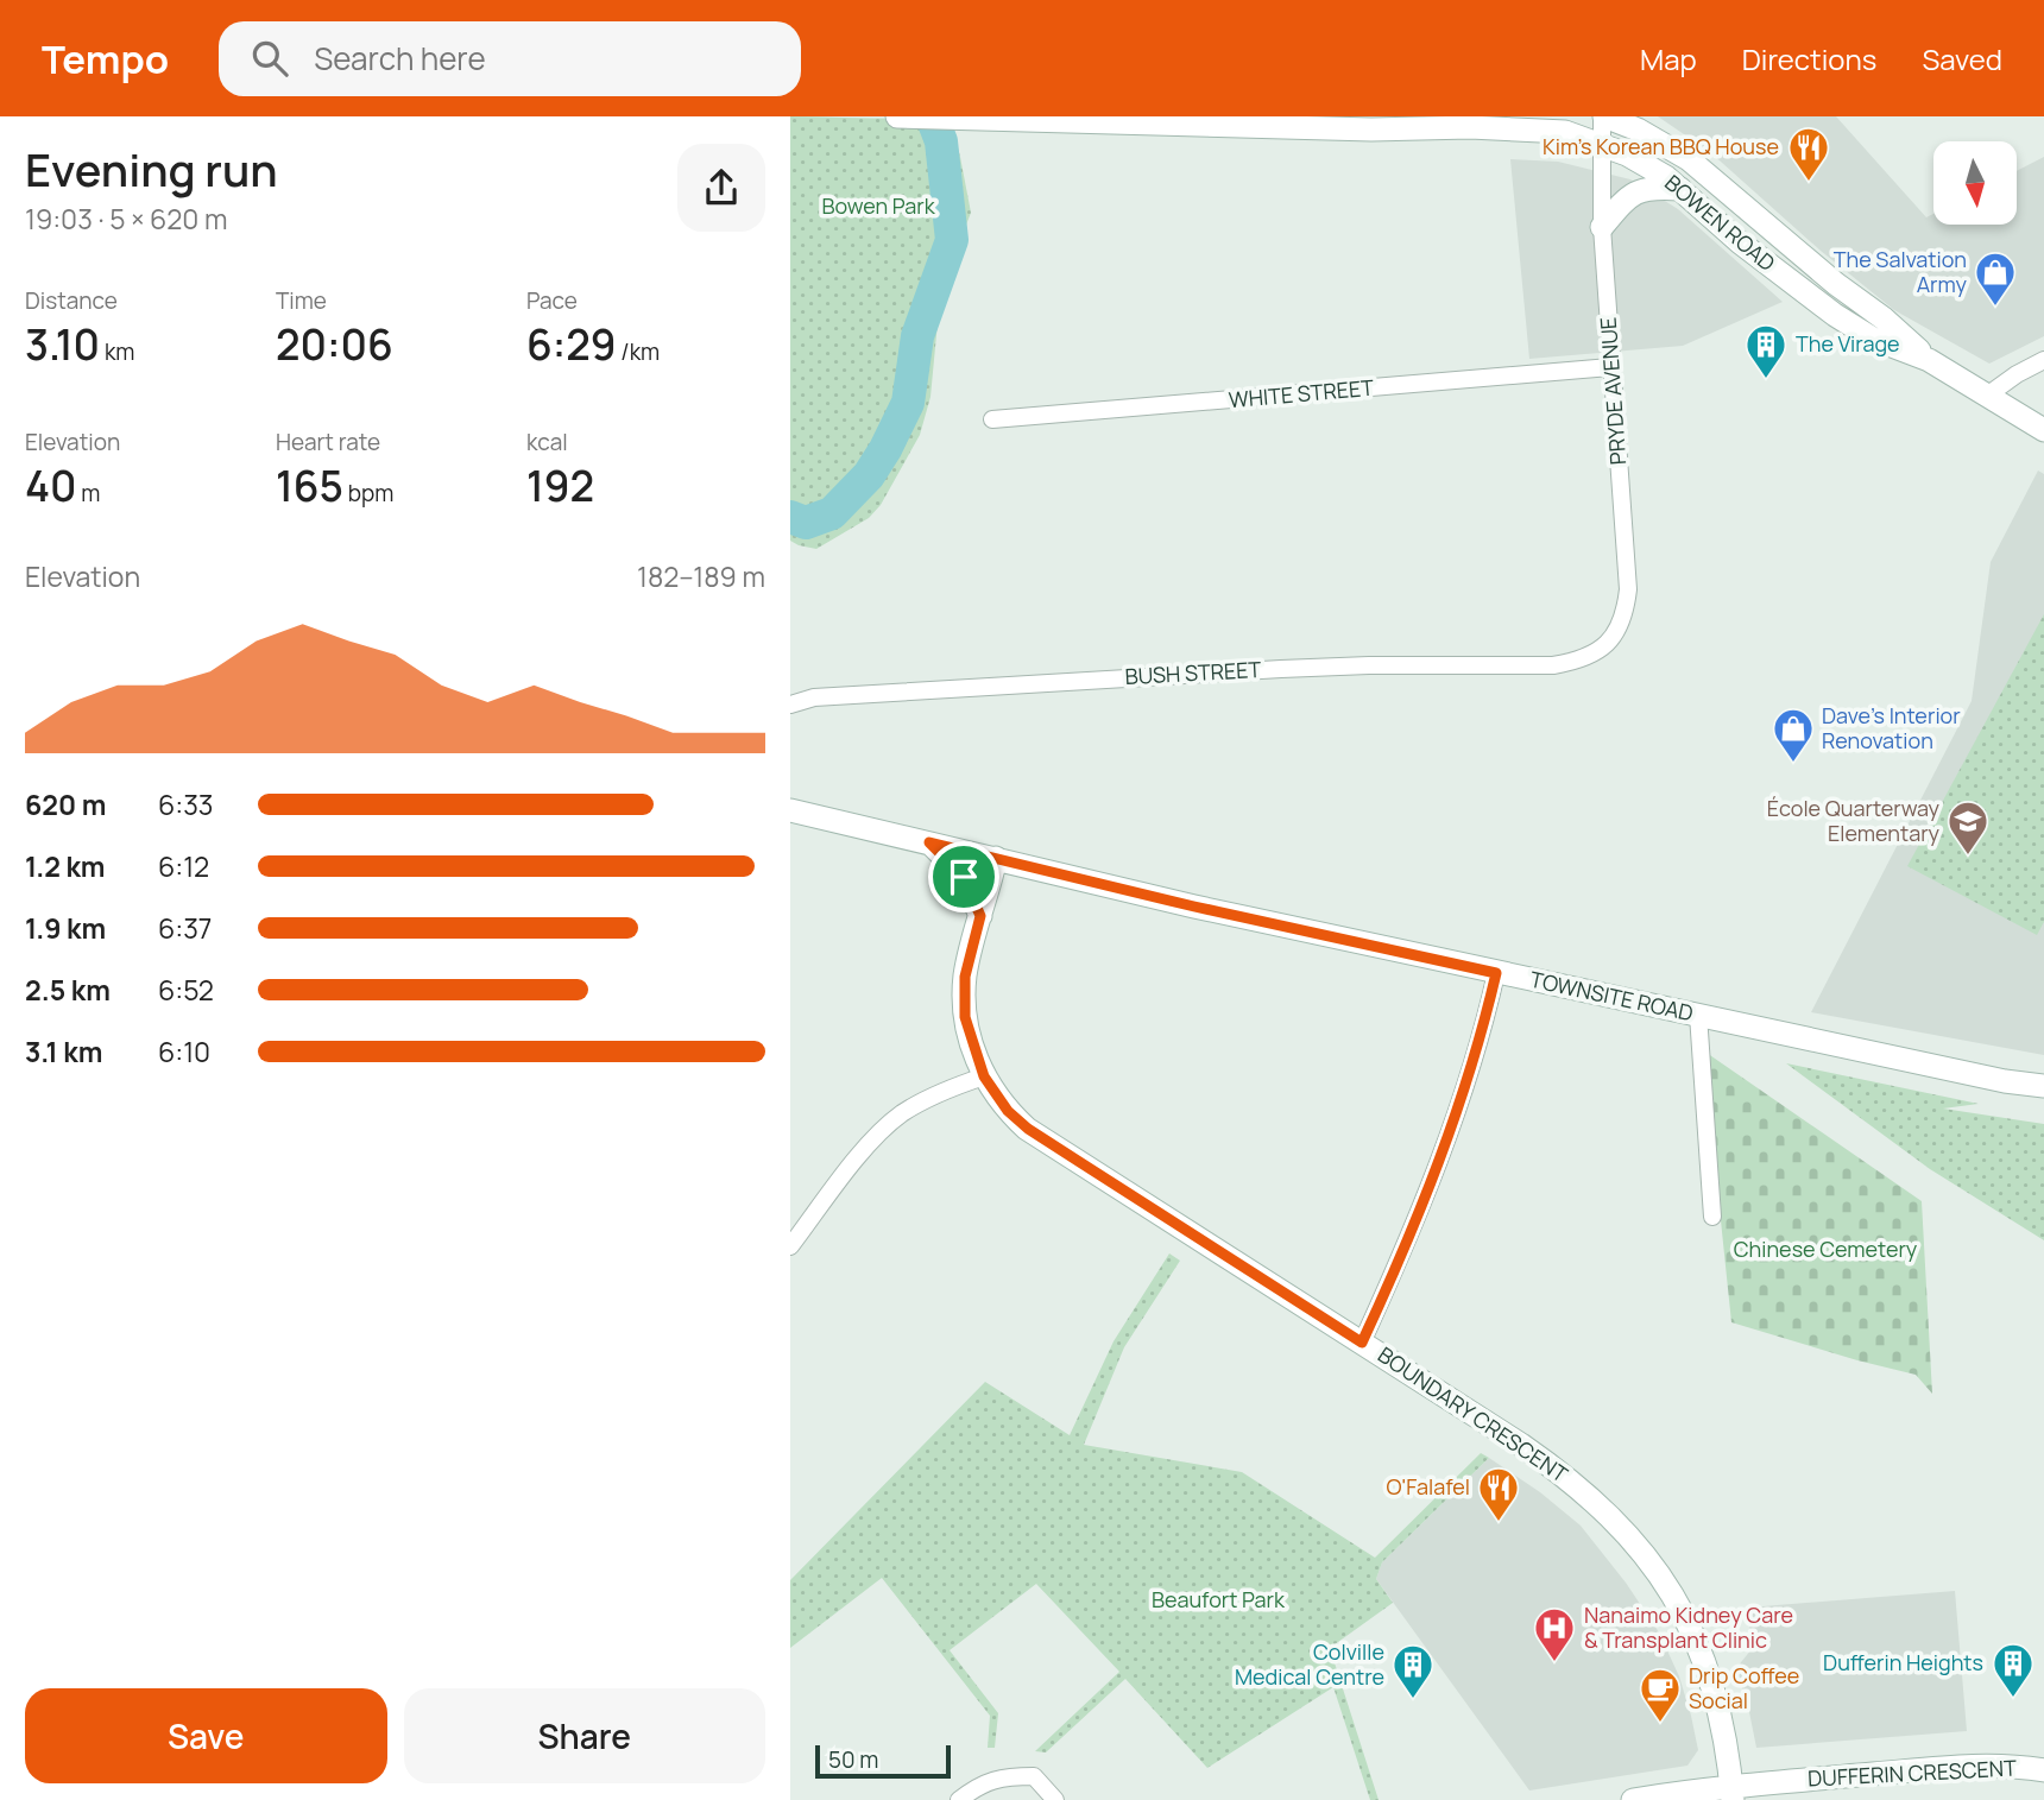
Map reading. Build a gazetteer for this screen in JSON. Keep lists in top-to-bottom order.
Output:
{
  "streets": {
    "street": [
      "BOWEN ROAD",
      "PRYDE AVENUE",
      "WHITE STREET",
      "BUSH STREET",
      "TOWNSITE ROAD",
      "BOUNDARY CRESCENT",
      "DUFFERIN CRESCENT"
    ]
  },
  "crossings": [
    ["BOWEN ROAD", "PRYDE AVENUE"],
    ["PRYDE AVENUE", "WHITE STREET"],
    ["PRYDE AVENUE", "BUSH STREET"],
    ["TOWNSITE ROAD", "BOUNDARY CRESCENT"],
    ["BOUNDARY CRESCENT", "DUFFERIN CRESCENT"]
  ],
  "parks": ["Bowen Park", "Chinese Cemetery", "Beaufort Park"],
  "places": {
    "restaurant": ["Kim's Korean BBQ House", "O'Falafel"],
    "shop": ["The Salvation Army", "Dave's Interior Renovation"],
    "building": ["The Virage", "Dufferin Heights", "Colville Medical Centre"],
    "school or university": ["École Quarterway Elementary"],
    "hospital": ["Nanaimo Kidney Care & Transplant Clinic"],
    "cafe": ["Drip Coffee Social"]
  },
  "scale_bar": "50 m",
  "north": "bottom",
  "page": {
    "header": "Tempo",
    "search": "Search here",
    "nav": ["Map", "Directions", "Saved"],
    "heading": ["Evening run", "19:03 · 5 × 620 m"],
    "stats": [
      ["Distance", "3.10 km"],
      ["Time", "20:06"],
      ["Pace", "6:29 /km"],
      ["Elevation", "40 m"],
      ["Heart rate", "165 bpm"],
      ["kcal", "192"]
    ],
    "chart": ["Elevation", "182–189 m"],
    "list": [
      {
        "name": "620 m",
        "note": "6:33"
      },
      {
        "name": "1.2 km",
        "note": "6:12"
      },
      {
        "name": "1.9 km",
        "note": "6:37"
      },
      {
        "name": "2.5 km",
        "note": "6:52"
      },
      {
        "name": "3.1 km",
        "note": "6:10"
      }
    ],
    "buttons": ["Save", "Share"],
    "scale": "50 m"
  }
}
